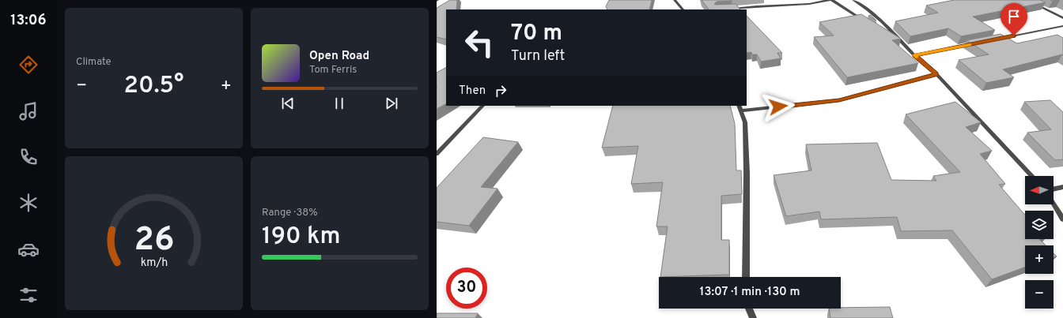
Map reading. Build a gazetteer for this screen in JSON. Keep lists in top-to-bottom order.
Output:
{
  "north": "left",
  "page": {
    "tabs": "13:06",
    "tile": [
      "Climate",
      ["Range · 38%", "190 km"]
    ],
    "turn": ["70 m", "Turn left"],
    "song": ["Open Road", "Tom Ferris"],
    "heat": ["−", "20.5°", "+"],
    "then": "Then",
    "map_buttons": ["+", "−"],
    "limit": "30",
    "trip": "13:07 · 1 min · 130 m",
    "gauge": ["26", "km/h"]
  }
}
